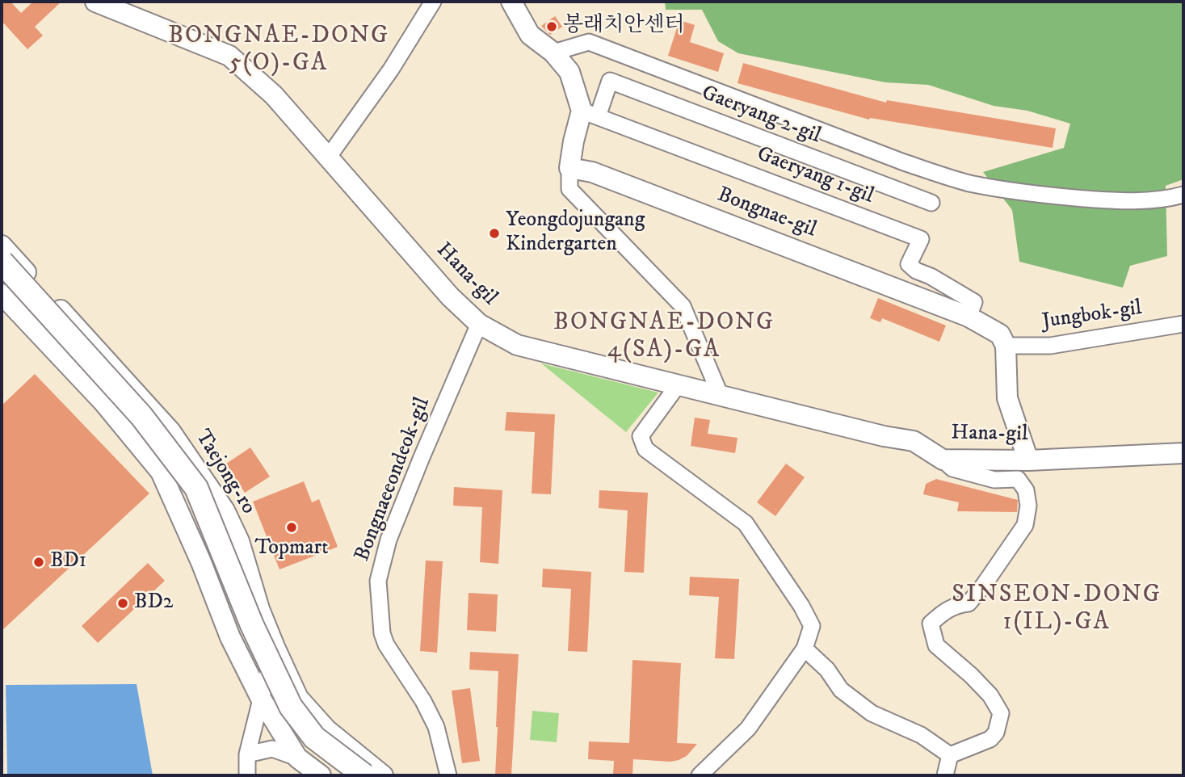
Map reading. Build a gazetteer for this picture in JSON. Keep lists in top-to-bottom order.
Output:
{
  "streets": {
    "main road": ["Bongnae-gil", "Hana-gil", "Taejong-ro"],
    "street": [
      "Gaeryang 2-gil",
      "Gaeryang 1-gil",
      "Jungbok-gil",
      "Bongnaeeondeok-gil"
    ]
  },
  "crossings": [
    ["Gaeryang 2-gil", "Gaeryang 1-gil"],
    ["Gaeryang 1-gil", "Bongnae-gil"],
    ["Bongnae-gil", "Jungbok-gil"],
    ["Hana-gil", "Bongnaeeondeok-gil"]
  ],
  "districts": ["BONGNAE-DONG 5(O)-GA", "BONGNAE-DONG 4(SA)-GA", "SINSEON-DONG 1(IL)-GA"],
  "places": [
    "봉래치안센터",
    "Yeongdojungang Kindergarten",
    "Topmart",
    "BD1",
    "BD2"
  ]
}
